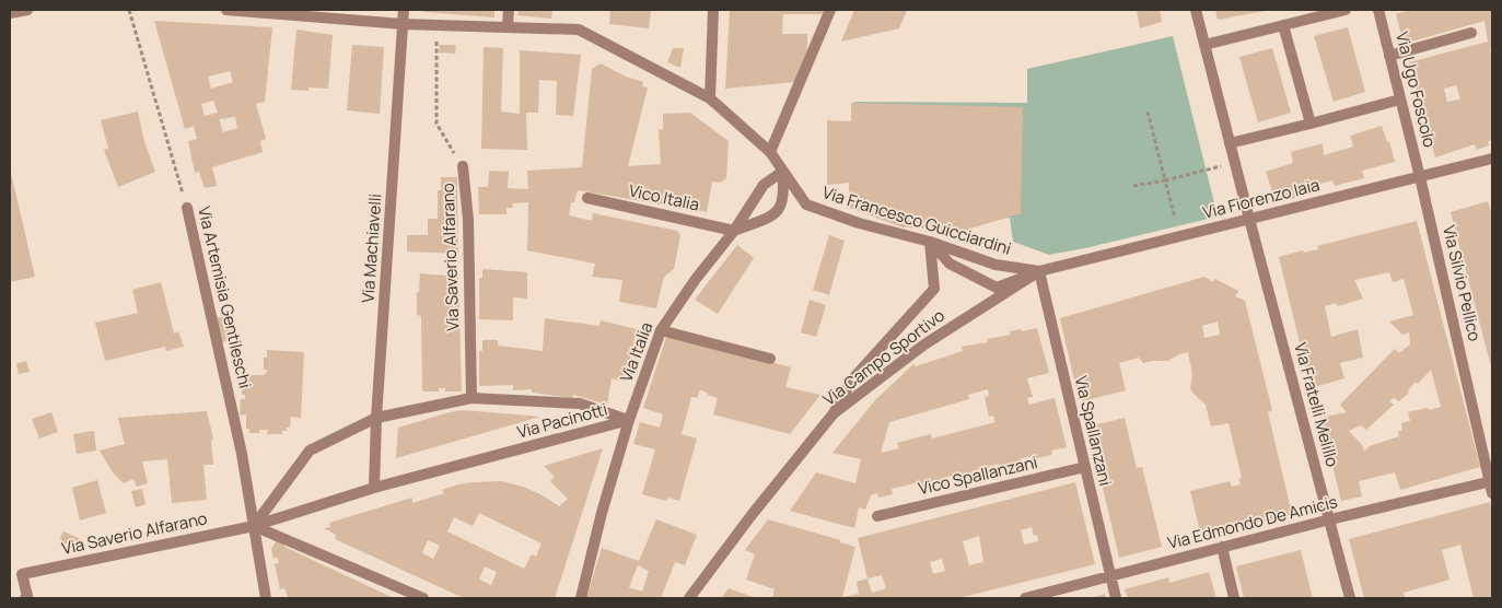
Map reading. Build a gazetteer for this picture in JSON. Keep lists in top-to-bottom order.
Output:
{
  "streets": {
    "street": [
      "Via Ugo Foscolo",
      "Vico Italia",
      "Via Fiorenzo Iaia",
      "Via Francesco Guicciardini",
      "Via Machiavelli",
      "Via Saverio Alfarano",
      "Via Silvio Pellico",
      "Via Artemisia Gentileschi",
      "Via Italia",
      "Via Campo Sportivo",
      "Via Fratelli Melillo",
      "Via Pacinotti",
      "Via Spallanzani",
      "Vico Spallanzani",
      "Via Edmondo De Amicis"
    ]
  },
  "crossings": [
    ["Via Ugo Foscolo", "Via Fiorenzo Iaia"],
    ["Via Ugo Foscolo", "Via Silvio Pellico"],
    ["Vico Italia", "Via Italia"],
    ["Via Fiorenzo Iaia", "Via Francesco Guicciardini"],
    ["Via Fiorenzo Iaia", "Via Silvio Pellico"],
    ["Via Fiorenzo Iaia", "Via Campo Sportivo"],
    ["Via Fiorenzo Iaia", "Via Fratelli Melillo"],
    ["Via Fiorenzo Iaia", "Via Spallanzani"],
    ["Via Francesco Guicciardini", "Via Machiavelli"],
    ["Via Francesco Guicciardini", "Via Saverio Alfarano"],
    ["Via Francesco Guicciardini", "Via Italia"],
    ["Via Francesco Guicciardini", "Via Campo Sportivo"],
    ["Via Francesco Guicciardini", "Via Spallanzani"],
    ["Via Machiavelli", "Via Pacinotti"],
    ["Via Saverio Alfarano", "Via Artemisia Gentileschi"],
    ["Via Saverio Alfarano", "Via Pacinotti"],
    ["Via Silvio Pellico", "Via Edmondo De Amicis"],
    ["Via Artemisia Gentileschi", "Via Pacinotti"],
    ["Via Italia", "Via Pacinotti"],
    ["Via Campo Sportivo", "Via Spallanzani"],
    ["Via Fratelli Melillo", "Via Edmondo De Amicis"],
    ["Via Spallanzani", "Vico Spallanzani"],
    ["Via Spallanzani", "Via Edmondo De Amicis"]
  ]
}
